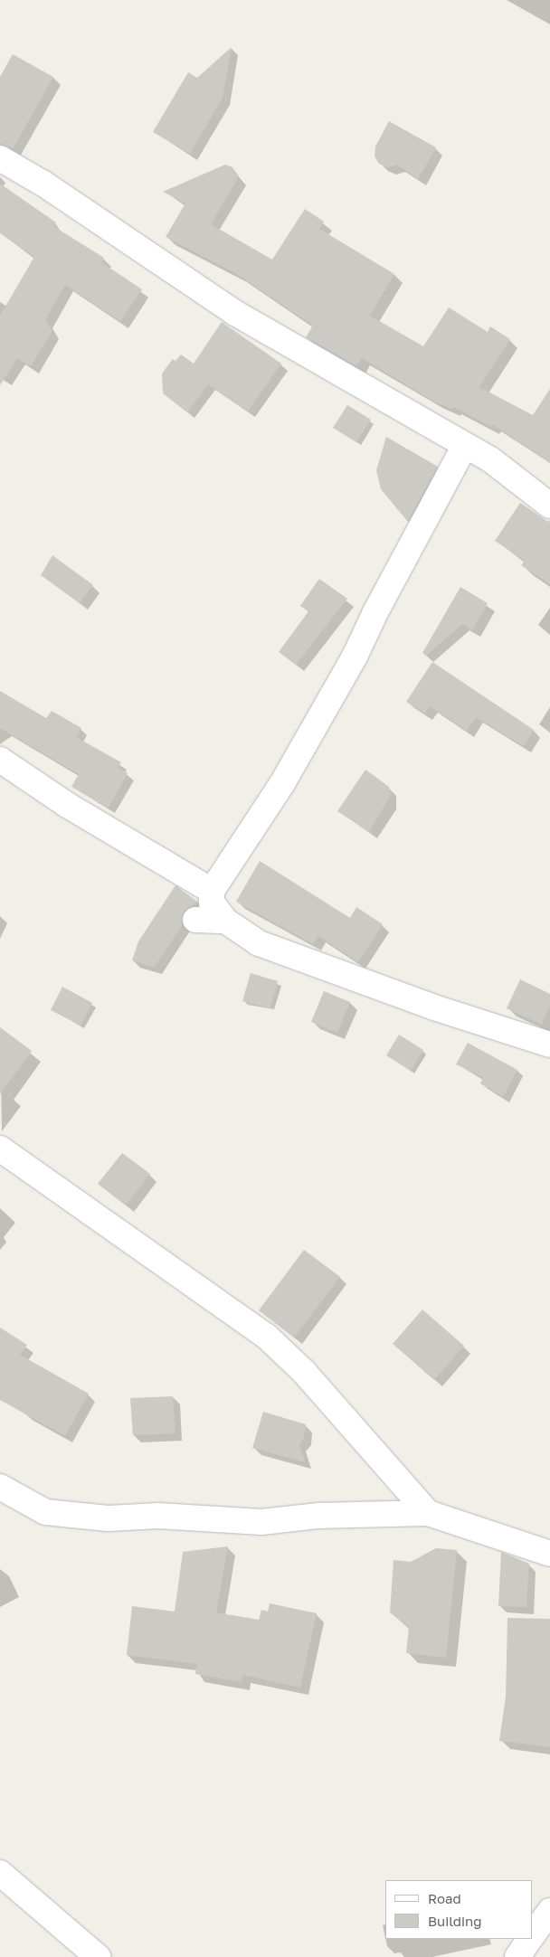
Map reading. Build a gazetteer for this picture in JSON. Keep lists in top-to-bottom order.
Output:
{
  "legend": ["Road", "Building"]
}
